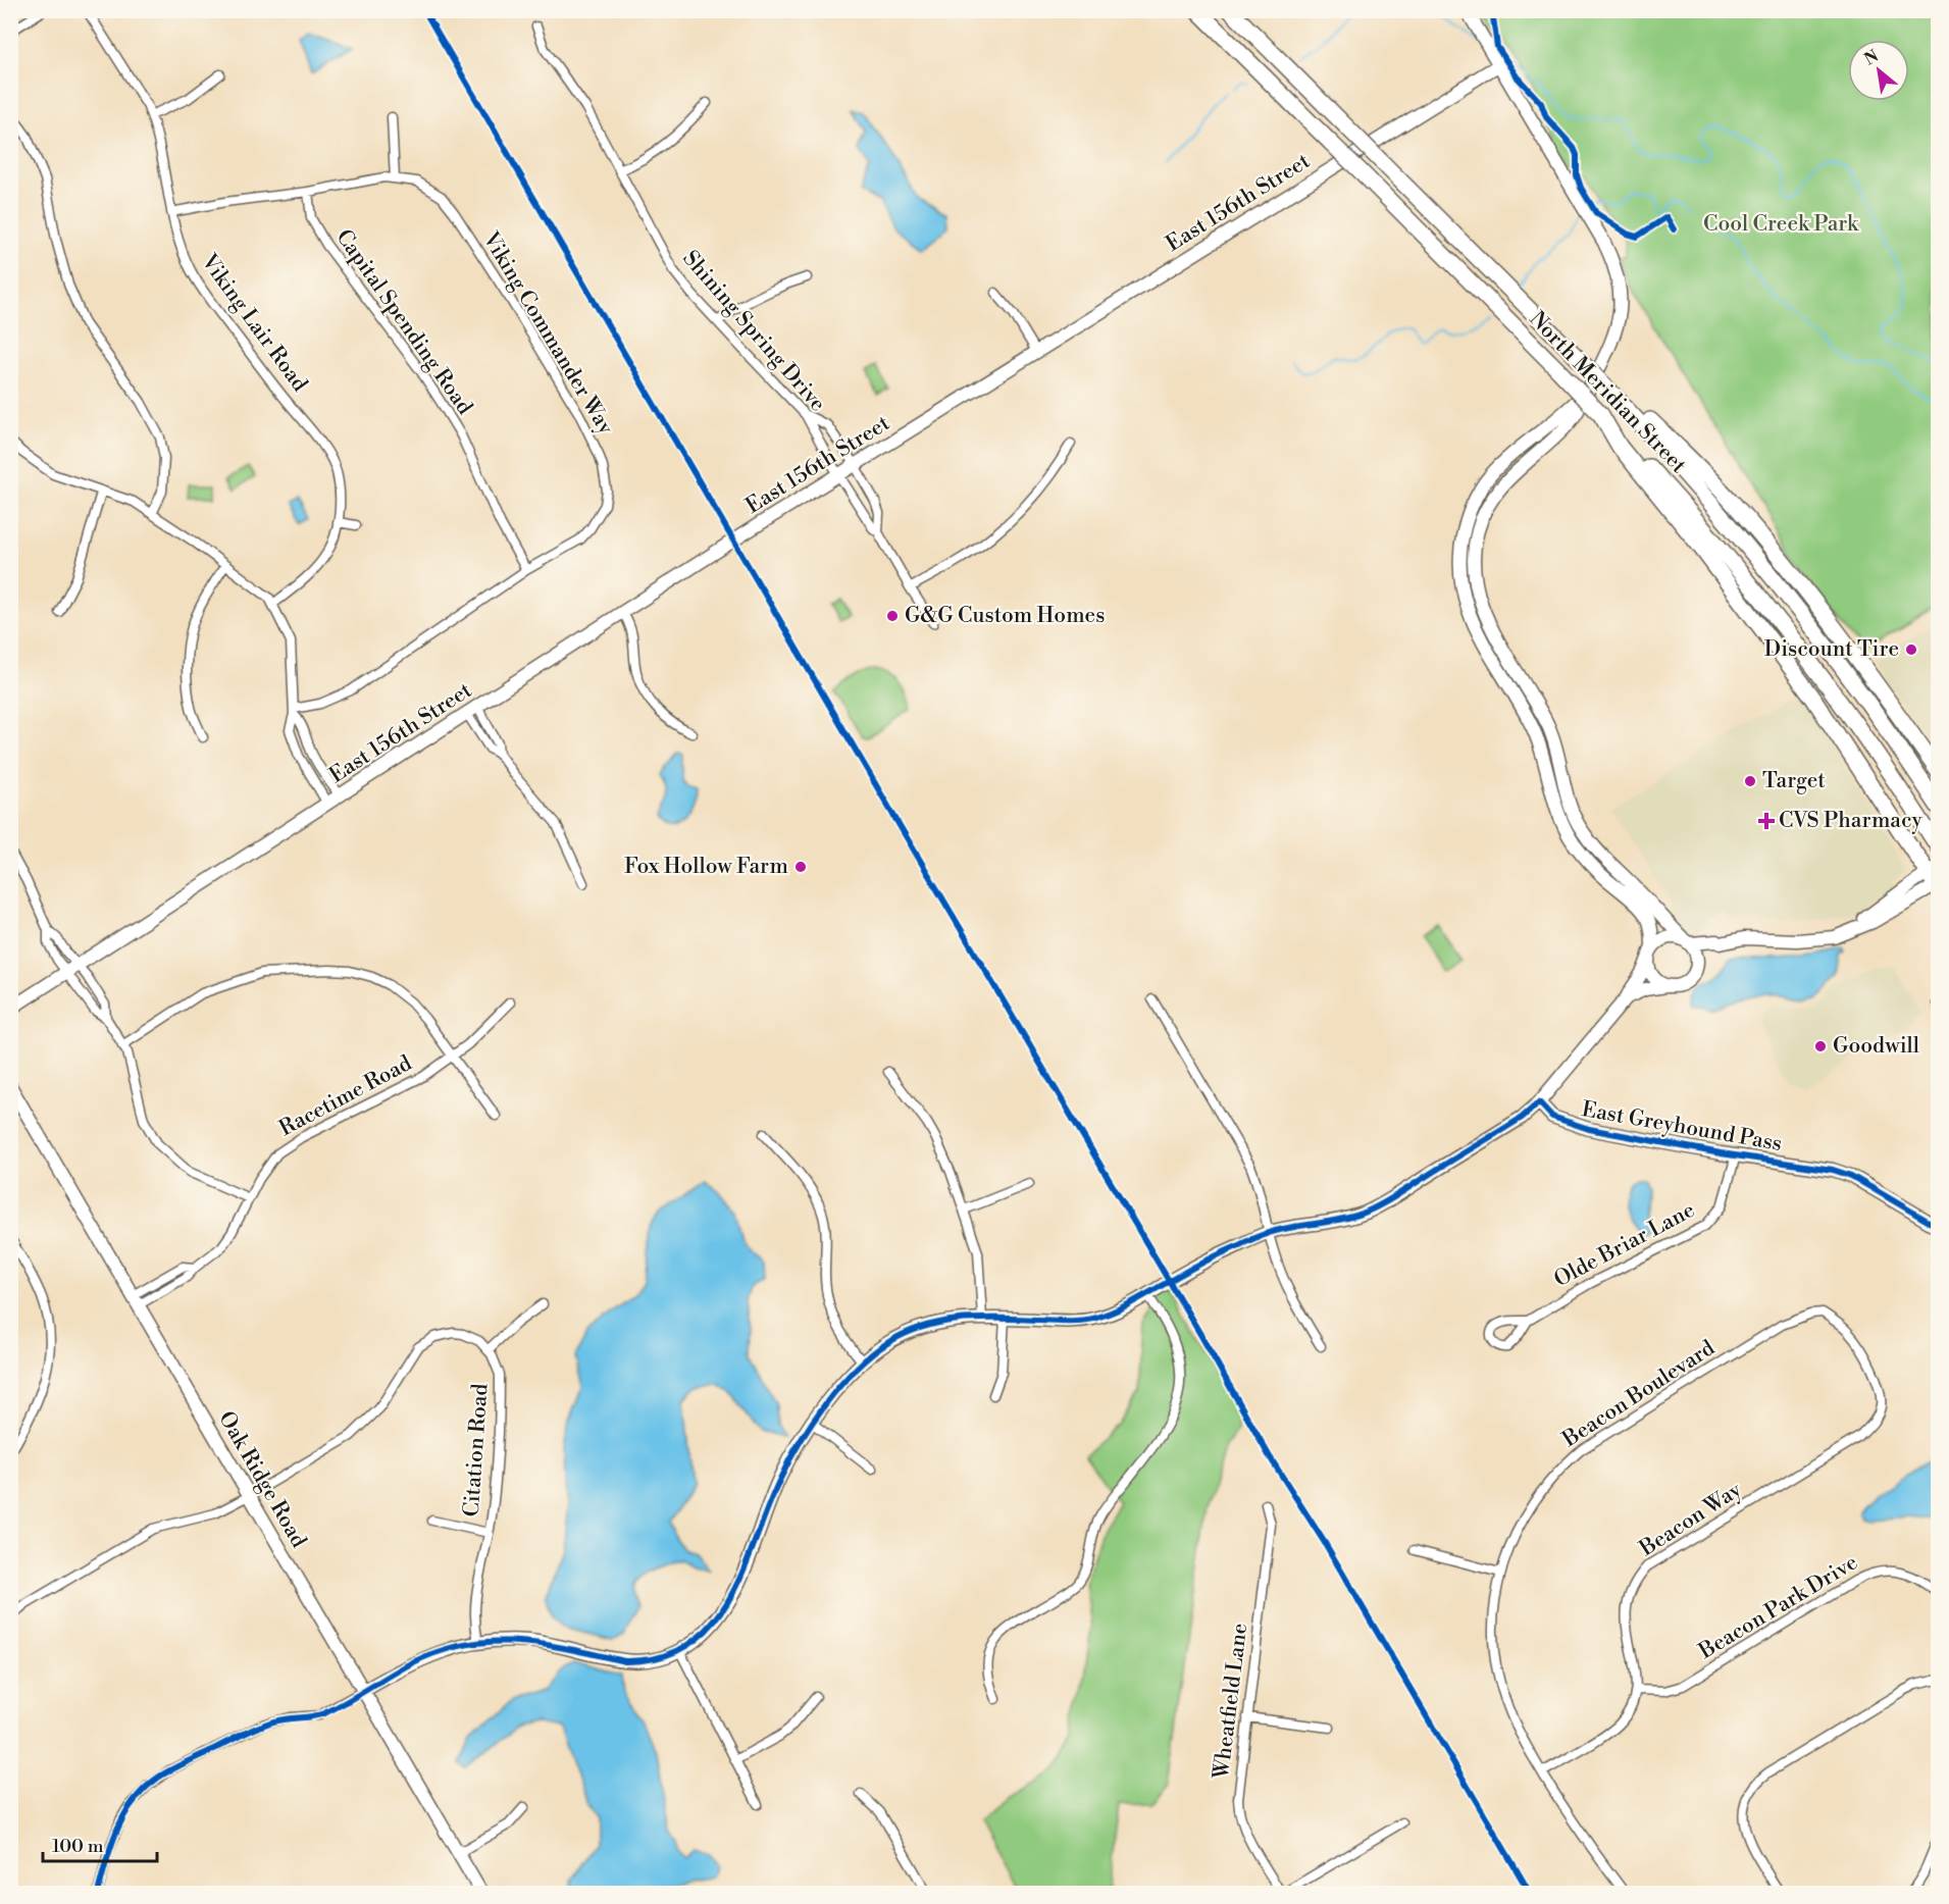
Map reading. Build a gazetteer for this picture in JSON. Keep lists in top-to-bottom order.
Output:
{
  "streets": {
    "highway": ["North Meridian Street"],
    "street": [
      "East 156th Street",
      "Capital Spending Road",
      "Viking Lair Road",
      "Shining Spring Drive",
      "Viking Commander Way",
      "Racetime Road",
      "East Greyhound Pass",
      "Olde Briar Lane",
      "Beacon Boulevard",
      "Citation Road",
      "Oak Ridge Road",
      "Beacon Way",
      "Beacon Park Drive",
      "Wheatfield Lane"
    ]
  },
  "crossings": [
    ["East 156th Street", "Shining Spring Drive"],
    ["Capital Spending Road", "Viking Commander Way"],
    ["Viking Lair Road", "Viking Commander Way"],
    ["Racetime Road", "Oak Ridge Road"],
    ["East Greyhound Pass", "Olde Briar Lane"],
    ["Beacon Boulevard", "Beacon Way"],
    ["Beacon Way", "Beacon Park Drive"]
  ],
  "parks": ["Cool Creek Park"],
  "places": {
    "other": [
      "G&G Custom Homes",
      "Discount Tire",
      "Target",
      "Fox Hollow Farm",
      "Goodwill"
    ],
    "health": ["CVS Pharmacy"]
  },
  "scale_bar": "100 m",
  "north": "top left"
}
